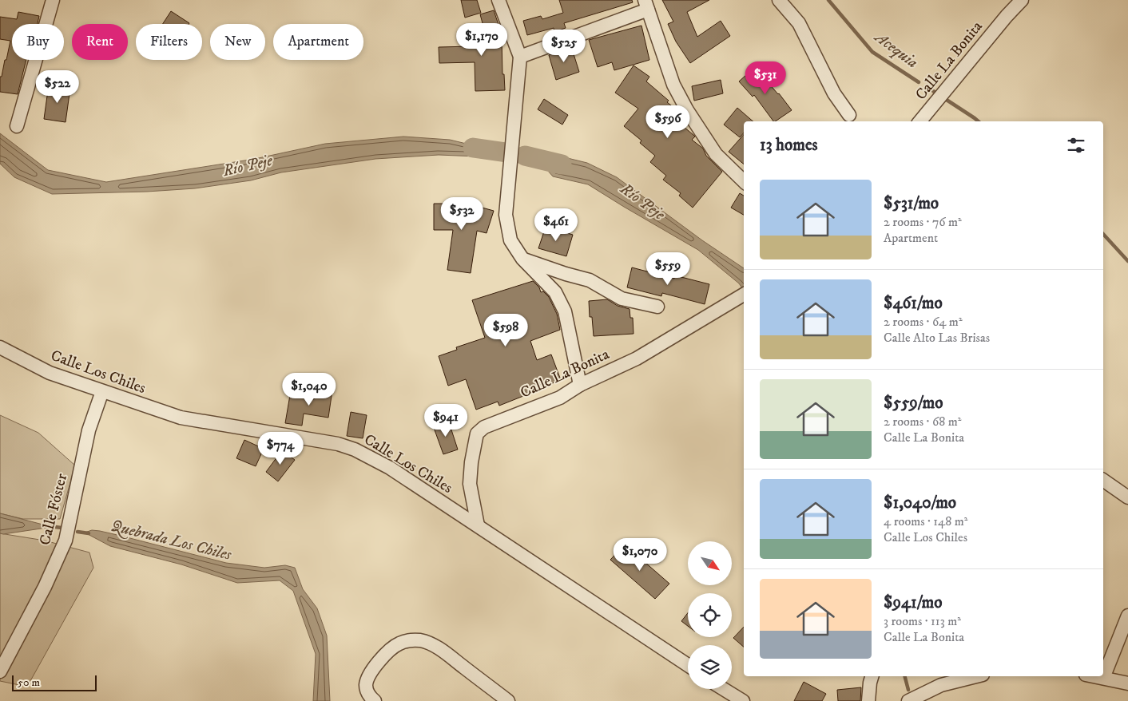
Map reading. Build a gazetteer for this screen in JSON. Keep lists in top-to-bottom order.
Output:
{
  "streets": {
    "street": ["Calle La Bonita", "Calle Los Chiles", "Calle Fóster"]
  },
  "crossings": [
    ["Calle La Bonita", "Calle Los Chiles"],
    ["Calle Los Chiles", "Calle Fóster"]
  ],
  "water": ["Acequia", "Río Peje", "Quebrada Los Chiles"],
  "scale_bar": "50 m",
  "north": "bottom right",
  "page": {
    "price": [
      "$1,170",
      "$525",
      "$531",
      "$522",
      "$596",
      "$532",
      "$461",
      "$559",
      "$598",
      "$1,040",
      "$941",
      "$774",
      "$1,070"
    ],
    "chip": [
      "Buy",
      "Rent",
      "Filters",
      "New",
      "Apartment"
    ],
    "heading": "13 homes",
    "list": [
      {
        "name": "$531/mo",
        "note": "2 rooms · 76 m² · Apartment"
      },
      {
        "name": "$461/mo",
        "note": "2 rooms · 64 m² · Calle Alto Las Brisas"
      },
      {
        "name": "$559/mo",
        "note": "2 rooms · 68 m² · Calle La Bonita"
      },
      {
        "name": "$1,040/mo",
        "note": "4 rooms · 148 m² · Calle Los Chiles"
      },
      {
        "name": "$941/mo",
        "note": "3 rooms · 113 m² · Calle La Bonita"
      }
    ],
    "scale": "50 m"
  }
}
